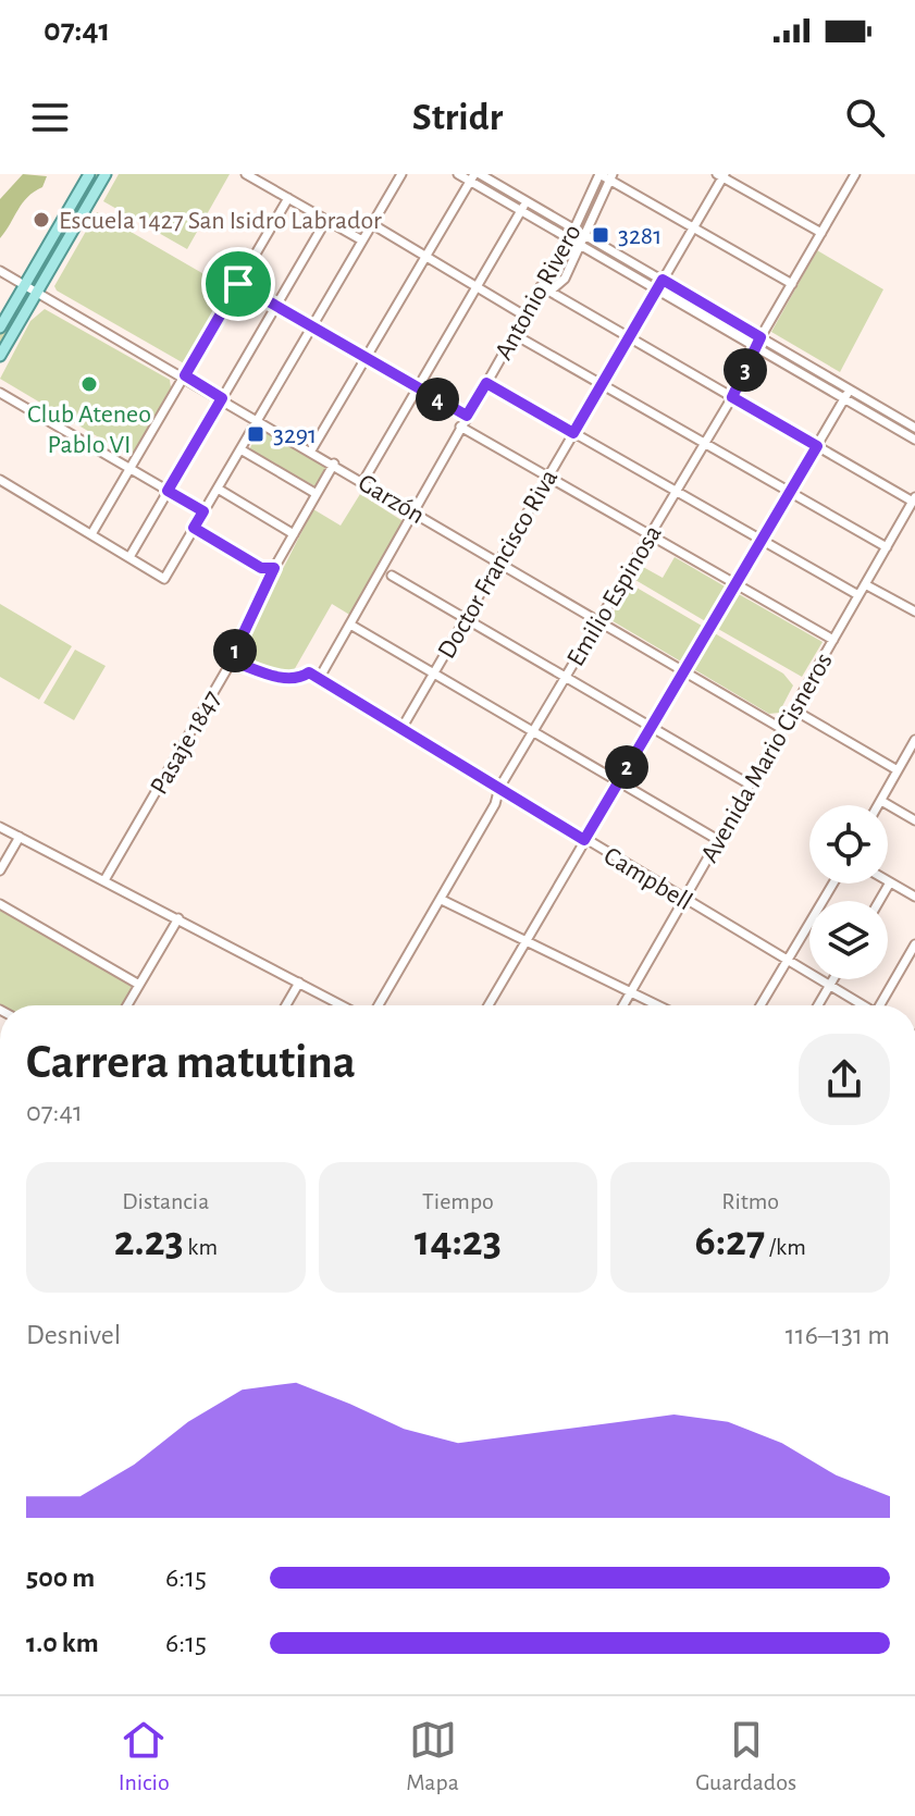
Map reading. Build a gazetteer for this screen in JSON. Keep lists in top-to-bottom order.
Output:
{
  "streets": {
    "street": [
      "Antonio Rivero",
      "Garzón",
      "Doctor Francisco Riva",
      "Emilio Espinosa",
      "Pasaje 1847",
      "Avenida Mario Cisneros",
      "Campbell"
    ]
  },
  "crossings": [
    ["Antonio Rivero", "Garzón"],
    ["Antonio Rivero", "Campbell"],
    ["Garzón", "Doctor Francisco Riva"],
    ["Garzón", "Emilio Espinosa"],
    ["Garzón", "Pasaje 1847"],
    ["Garzón", "Avenida Mario Cisneros"],
    ["Doctor Francisco Riva", "Campbell"],
    ["Emilio Espinosa", "Campbell"],
    ["Pasaje 1847", "Campbell"],
    ["Avenida Mario Cisneros", "Campbell"]
  ],
  "places": {
    "other": ["Escuela 1427 San Isidro Labrador", "Club Ateneo Pablo VI"],
    "transit": ["3281", "3291"]
  },
  "page": {
    "status": "07:41",
    "header": "Stridr",
    "pins": [
      "3",
      "4",
      "1",
      "2"
    ],
    "heading": ["Carrera matutina", "07:41"],
    "stats": [
      ["Distancia", "2.23 km"],
      ["Tiempo", "14:23"],
      ["Ritmo", "6:27 /km"]
    ],
    "chart": ["Desnivel", "116–131 m"],
    "list": [
      {
        "name": "500 m",
        "note": "6:15"
      },
      {
        "name": "1.0 km",
        "note": "6:15"
      }
    ],
    "tabs": ["Inicio", "Mapa", "Guardados"]
  }
}
